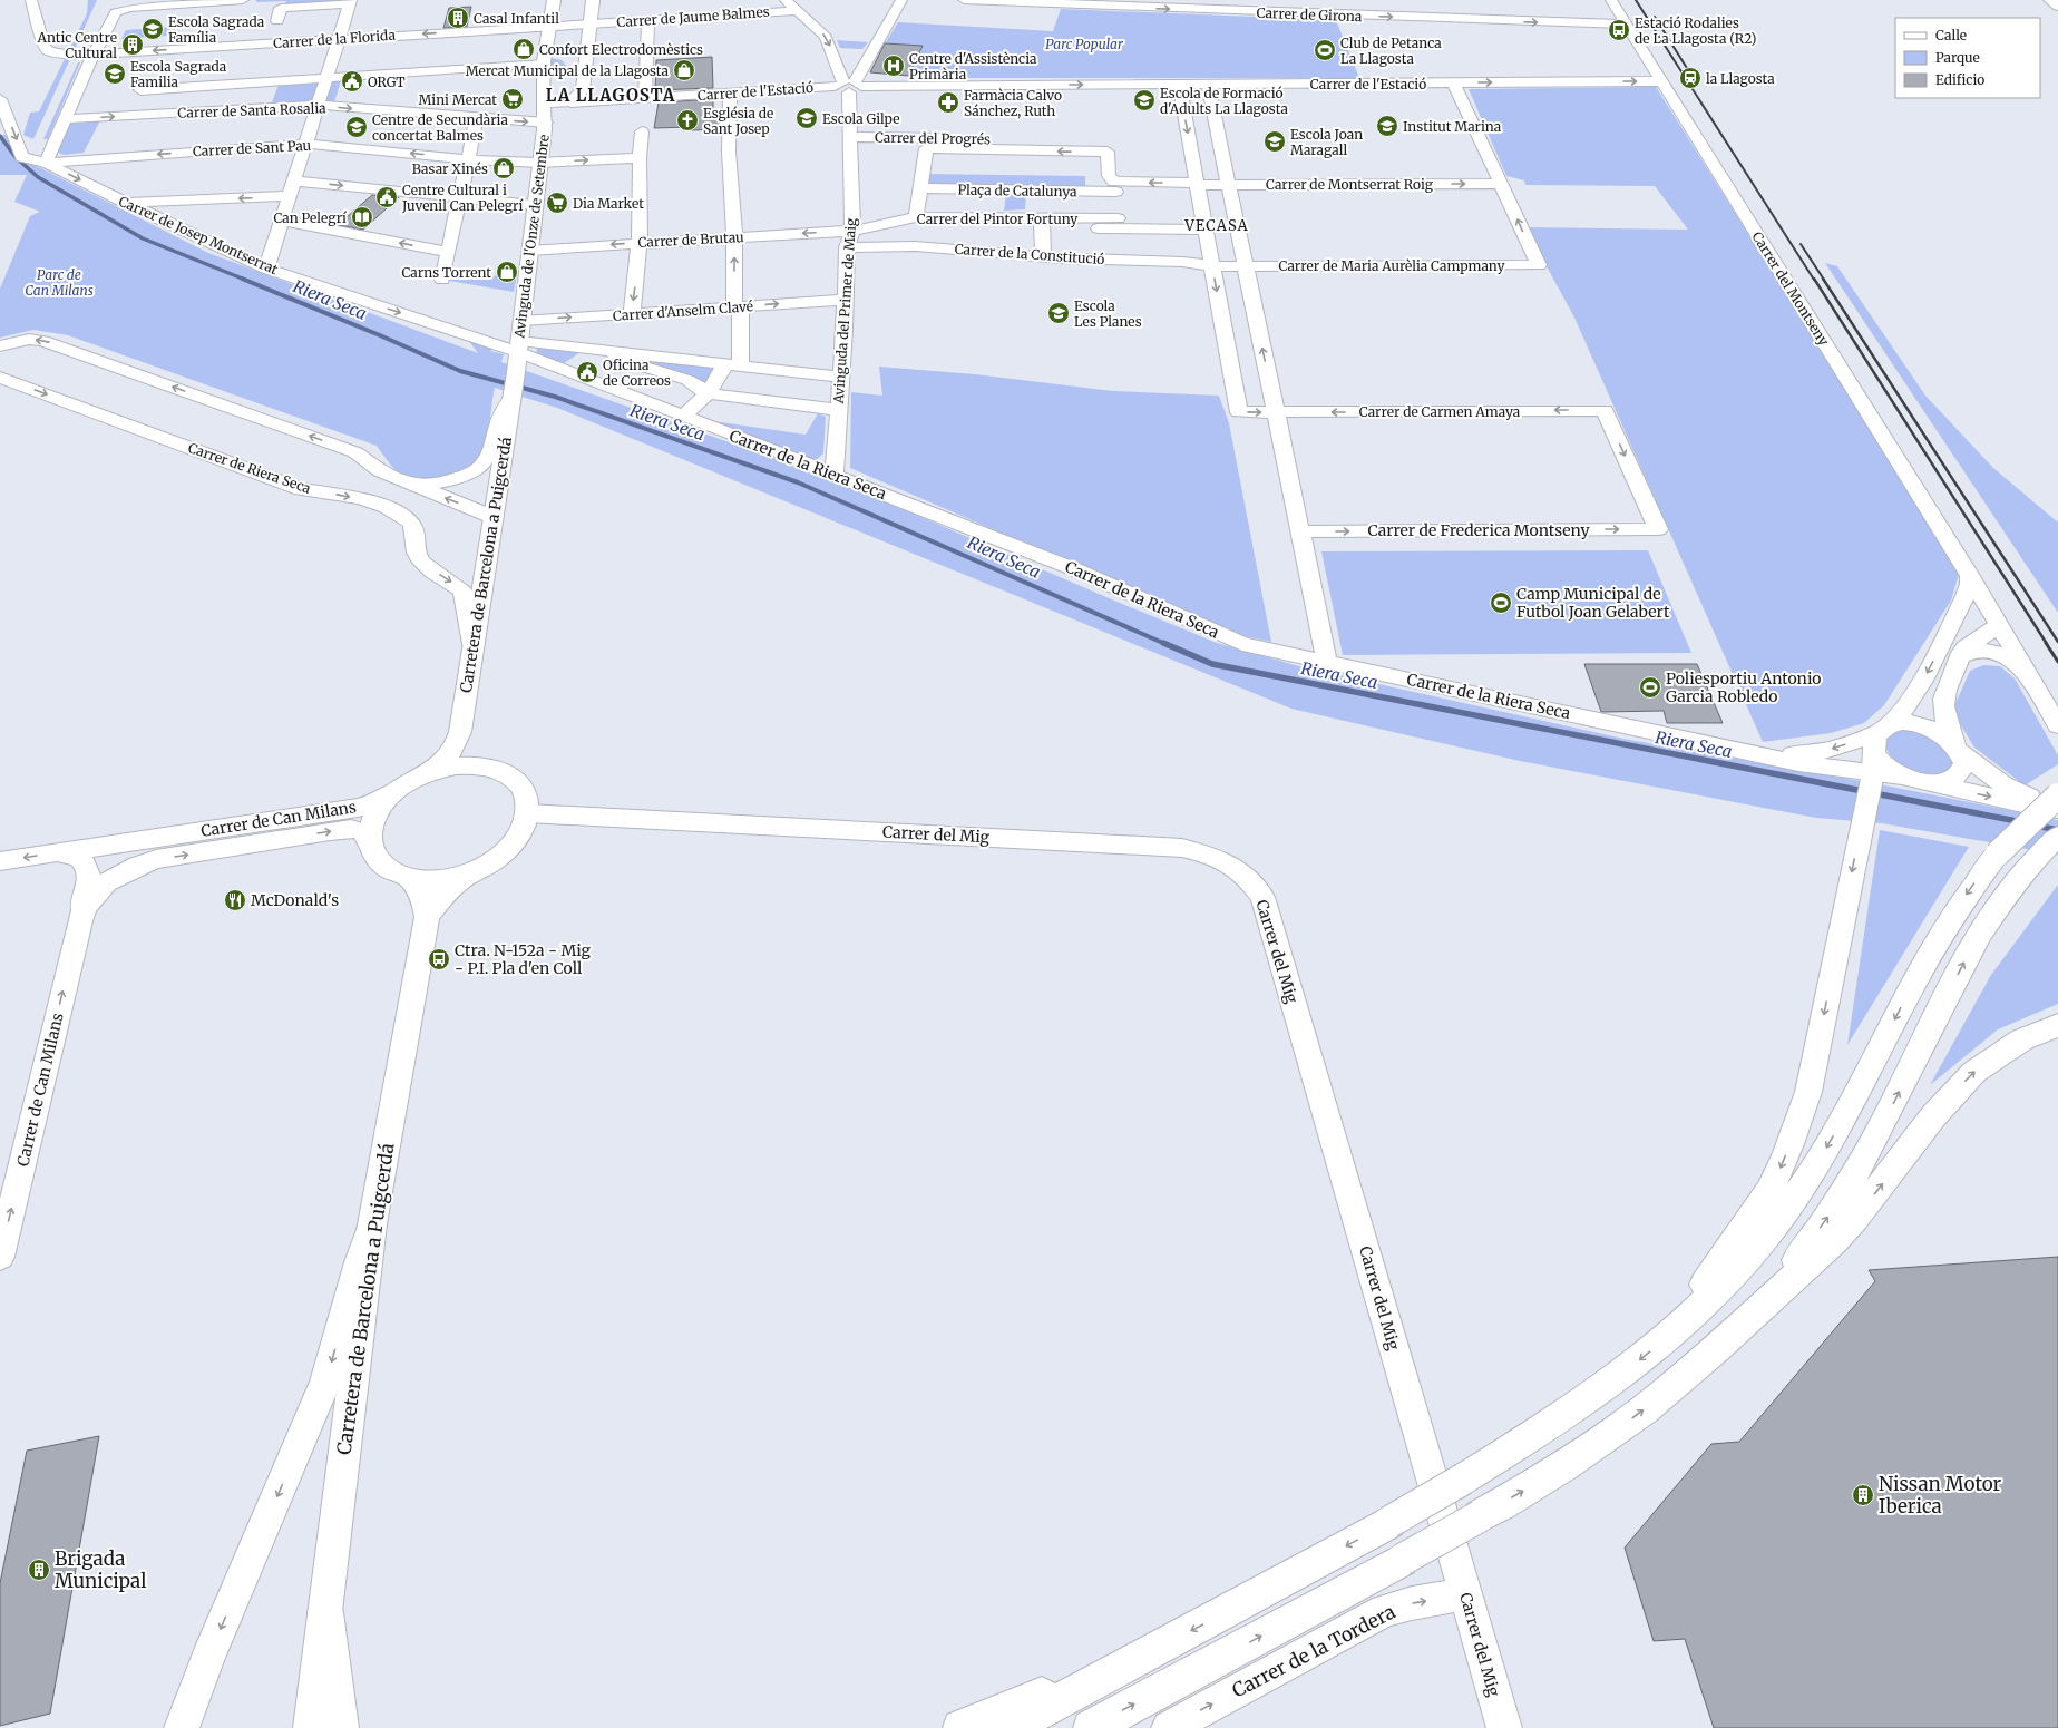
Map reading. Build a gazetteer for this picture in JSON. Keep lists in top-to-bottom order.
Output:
{
  "streets": {
    "main road": ["Avinguda de l'Onze de Setembre", "Carretera de Barcelona a Puigcerdá"],
    "street": [
      "Carrer de Girona",
      "Carrer de Jaume Balmes",
      "Carrer de la Florida",
      "Carrer de l'Estació",
      "Carrer de Santa Rosalia",
      "Carrer del Progrés",
      "Carrer de Sant Pau",
      "Carrer de Montserrat Roig",
      "Plaça de Catalunya",
      "Carrer del Pintor Fortuny",
      "Carrer de Josep Montserrat",
      "Carrer de Brutau",
      "Carrer de la Constitució",
      "Carrer de Maria Aurèlia Campmany",
      "Carrer del Montseny",
      "Carrer d'Anselm Clavé",
      "Avinguda del Primer de Maig",
      "Carrer de Carmen Amaya",
      "Carrer de la Riera Seca",
      "Carrer de Riera Seca",
      "Carrer de Frederica Montseny",
      "Carrer de Can Milans",
      "Carrer del Mig",
      "Carrer de la Tordera"
    ]
  },
  "crossings": [
    ["Carrer de Girona", "Carrer del Montseny"],
    ["Carrer de Jaume Balmes", "Avinguda de l'Onze de Setembre"],
    ["Carrer de la Florida", "Avinguda de l'Onze de Setembre"],
    ["Carrer de l'Estació", "Avinguda de l'Onze de Setembre"],
    ["Carrer de l'Estació", "Carrer del Montseny"],
    ["Carrer de l'Estació", "Avinguda del Primer de Maig"],
    ["Carrer de Santa Rosalia", "Avinguda de l'Onze de Setembre"],
    ["Carrer del Progrés", "Carrer de Montserrat Roig"],
    ["Carrer del Progrés", "Plaça de Catalunya"],
    ["Carrer del Progrés", "Avinguda del Primer de Maig"],
    ["Carrer de Sant Pau", "Carrer de Josep Montserrat"],
    ["Carrer de Sant Pau", "Avinguda de l'Onze de Setembre"],
    ["Carrer de Montserrat Roig", "Plaça de Catalunya"],
    ["Carrer de Montserrat Roig", "Carrer de Maria Aurèlia Campmany"],
    ["Carrer del Pintor Fortuny", "Carrer de Brutau"],
    ["Carrer del Pintor Fortuny", "Avinguda del Primer de Maig"],
    ["Carrer de Josep Montserrat", "Avinguda de l'Onze de Setembre"],
    ["Carrer de Josep Montserrat", "Carrer de la Riera Seca"],
    ["Avinguda de l'Onze de Setembre", "Carrer de Brutau"],
    ["Avinguda de l'Onze de Setembre", "Carrer d'Anselm Clavé"],
    ["Avinguda de l'Onze de Setembre", "Carrer de la Riera Seca"],
    ["Avinguda de l'Onze de Setembre", "Carretera de Barcelona a Puigcerdá"],
    ["Carrer de Brutau", "Avinguda del Primer de Maig"],
    ["Carrer de la Constitució", "Carrer de Maria Aurèlia Campmany"],
    ["Carrer de la Constitució", "Avinguda del Primer de Maig"],
    ["Carrer de la Constitució", "Carrer de Carmen Amaya"],
    ["Carrer d'Anselm Clavé", "Avinguda del Primer de Maig"],
    ["Avinguda del Primer de Maig", "Carrer de la Riera Seca"],
    ["Carrer de Carmen Amaya", "Carrer de Frederica Montseny"],
    ["Carrer de Riera Seca", "Carretera de Barcelona a Puigcerdá"],
    ["Carretera de Barcelona a Puigcerdá", "Carrer de Can Milans"],
    ["Carretera de Barcelona a Puigcerdá", "Carrer del Mig"],
    ["Carrer de Can Milans", "Carrer del Mig"],
    ["Carrer del Mig", "Carrer de la Tordera"]
  ],
  "one_way": [
    "Carrer de Girona",
    "Carrer de l'Estació",
    "Carrer de Frederica Montseny",
    "Carrer de la Tordera"
  ],
  "districts": ["LA LLAGOSTA", "VECASA"],
  "water": ["Riera Seca"],
  "parks": ["Parc Popular", "Parc de Can Milans"],
  "places": {
    "building": [
      "Casal Infantil",
      "Antic Centre Cultural",
      "Nissan Motor Iberica",
      "Brigada Municipal"
    ],
    "school or university": [
      "Escola Sagrada Família",
      "Escola Sagrada Familia",
      "Escola de Formació d'Adults La Llagosta",
      "Escola Gilpe",
      "Institut Marina",
      "Centre de Secundària concertat Balmes",
      "Escola Joan Maragall",
      "Escola Les Planes"
    ],
    "bus stop": ["Estació Rodalies de La Llagosta (R2)", "Ctra. N-152a - Mig - P.I. Pla d'en Coll"],
    "shop": [
      "Confort Electrodomèstics",
      "Mercat Municipal de la Llagosta",
      "Basar Xinés",
      "Carns Torrent"
    ],
    "sports": ["Club de Petanca La Llagosta", "Camp Municipal de Futbol Joan Gelabert", "Poliesportiu Antonio Garcia Robledo"],
    "hospital": ["Centre d'Assistència Primària"],
    "station": ["la Llagosta"],
    "public building": ["ORGT", "Centre Cultural i Juvenil Can Pelegrí", "Oficina de Correos"],
    "supermarket": ["Mini Mercat", "Dia Market"],
    "pharmacy": ["Farmàcia Calvo Sánchez, Ruth"],
    "church": ["Església de Sant Josep"],
    "library": ["Can Pelegrí"],
    "restaurant": ["McDonald's"]
  },
  "legend": ["Calle", "Parque", "Edificio"]
}
